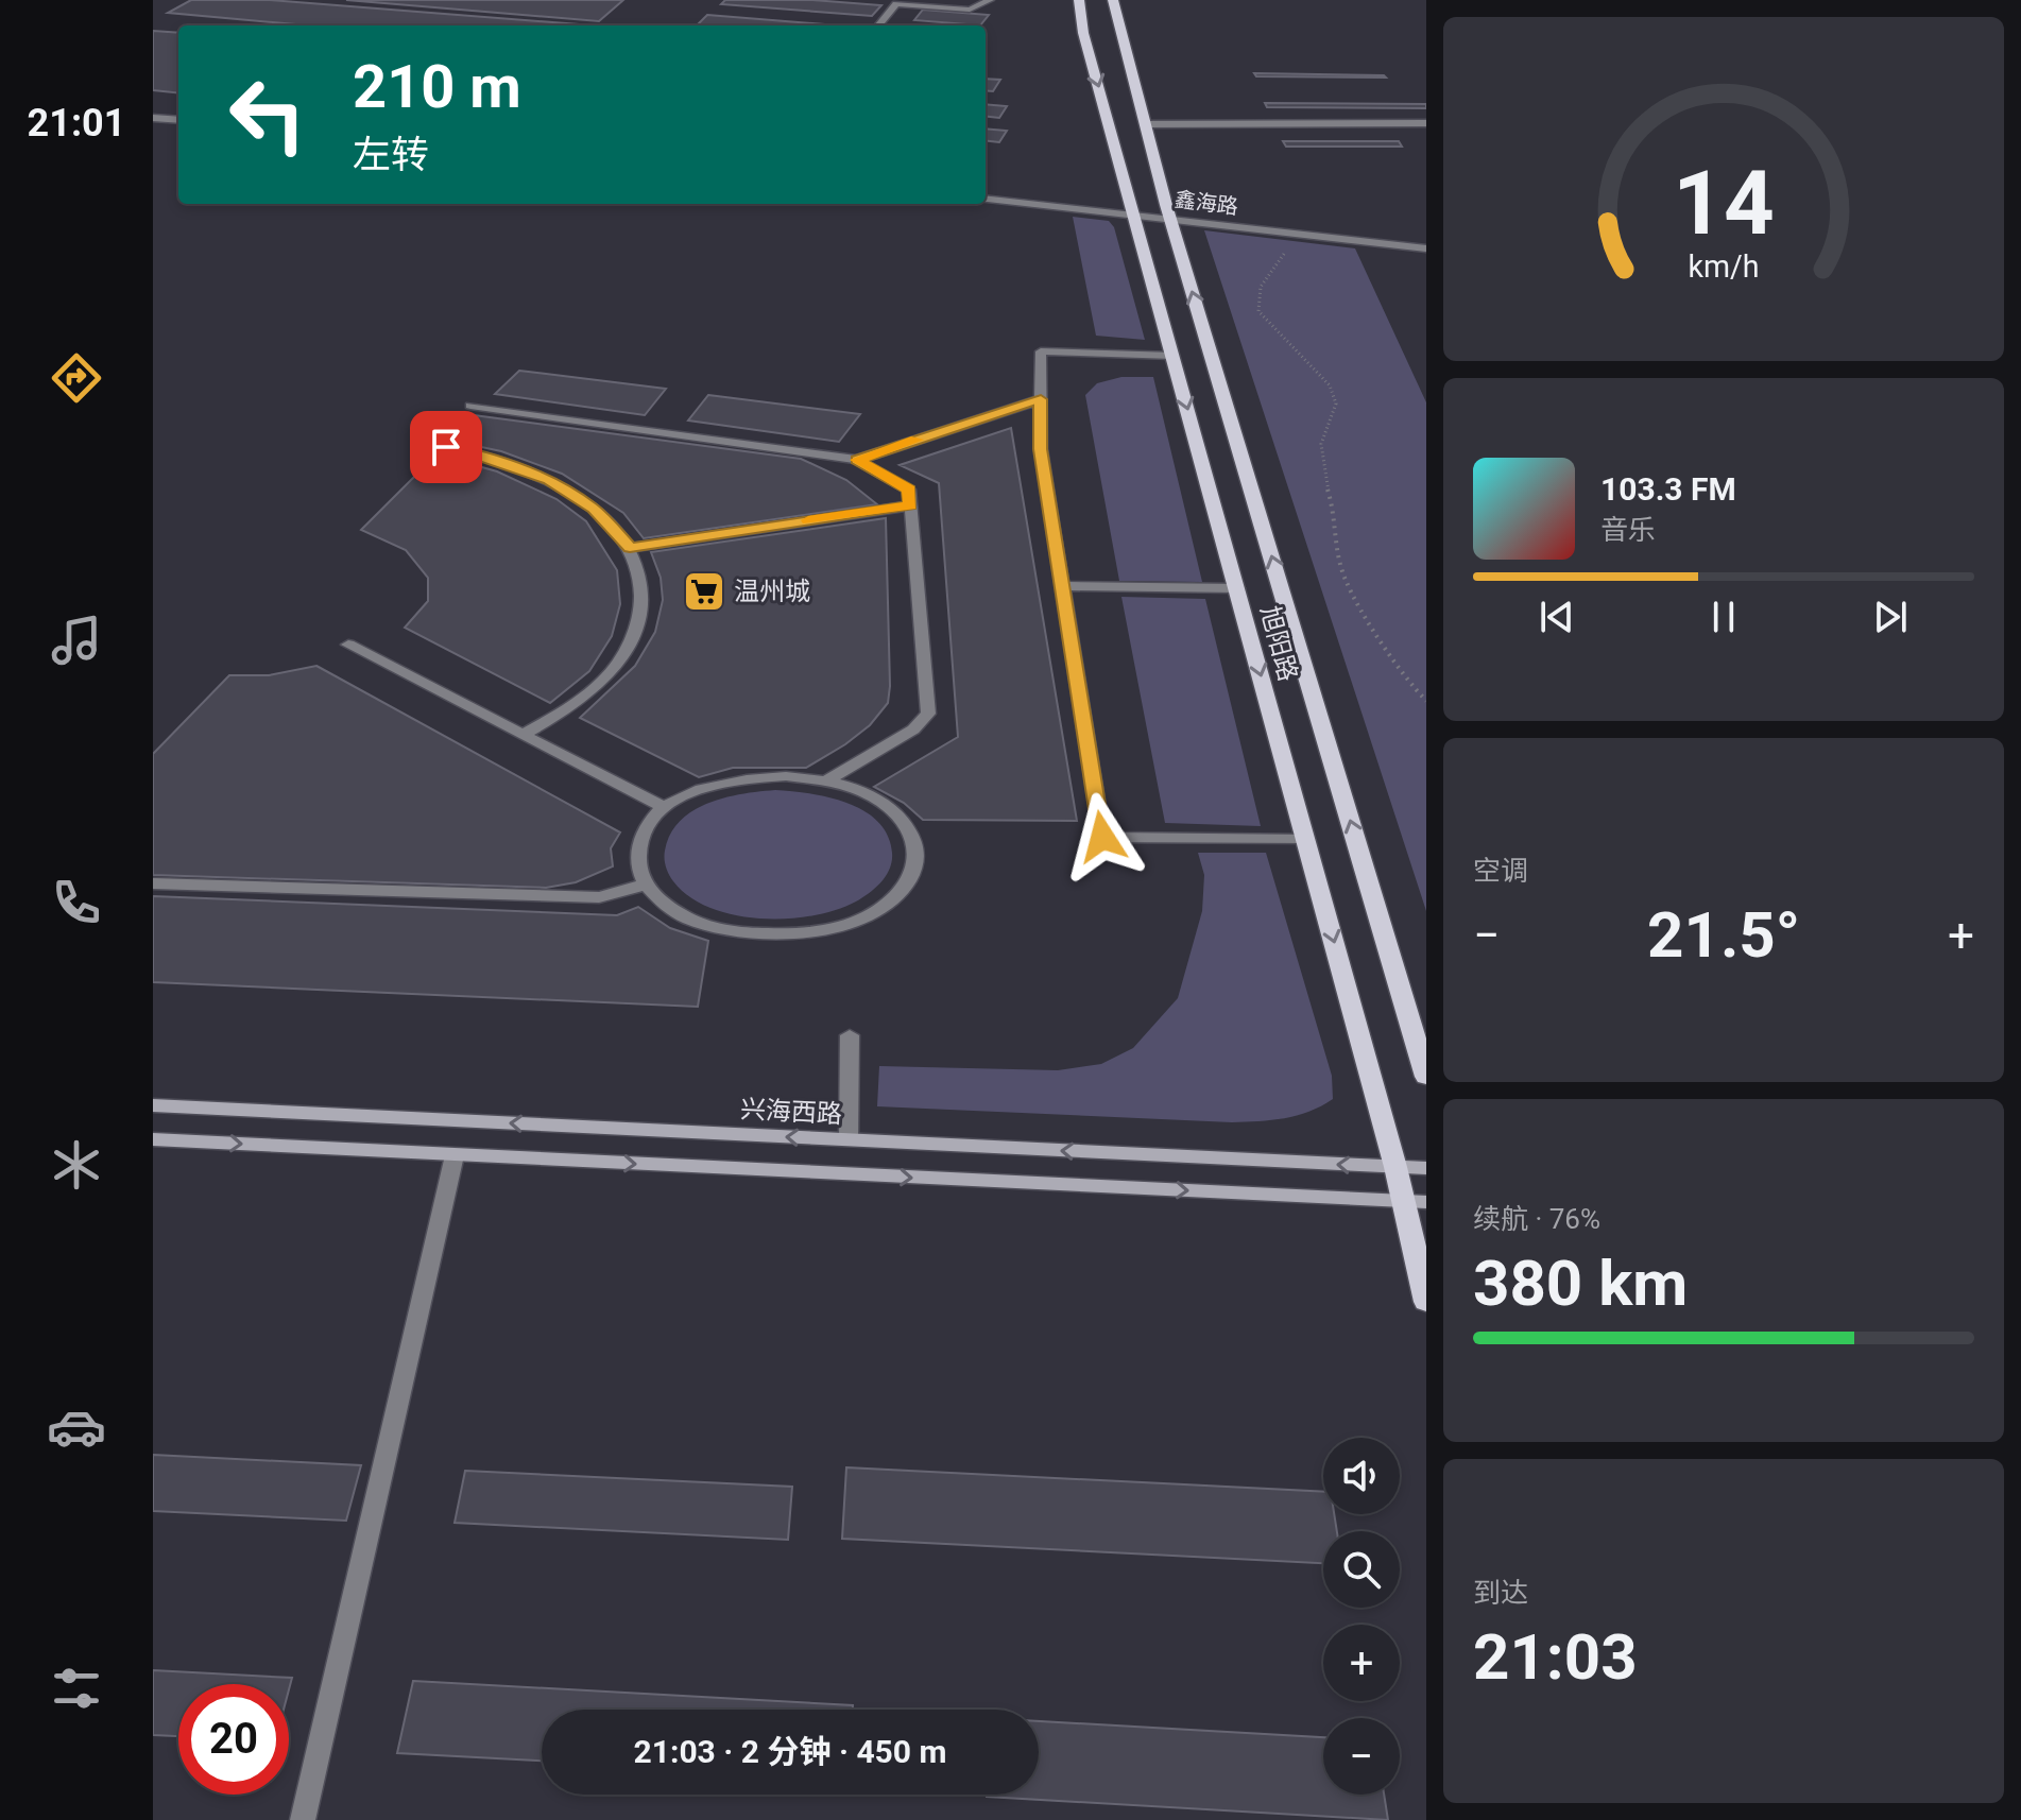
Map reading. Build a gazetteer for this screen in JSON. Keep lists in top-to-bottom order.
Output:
{
  "streets": {
    "main road": ["旭阳路", "兴海西路"],
    "street": ["鑫海路"]
  },
  "crossings": [
    ["鑫海路", "旭阳路"],
    ["旭阳路", "兴海西路"]
  ],
  "places": {
    "supermarket": ["温州城"]
  },
  "page": {
    "tabs": "21:01",
    "turn": ["210 m", "左转"],
    "song": ["103.3 FM", "音乐"],
    "tile": [
      "空调",
      ["续航 · 76%", "380 km"],
      ["到达", "21:03"]
    ],
    "heat": ["−", "21.5°", "+"],
    "map_buttons": ["+", "−"],
    "limit": "20",
    "trip": "21:03 · 2 分钟 · 450 m",
    "gauge": ["14", "km/h"]
  }
}
